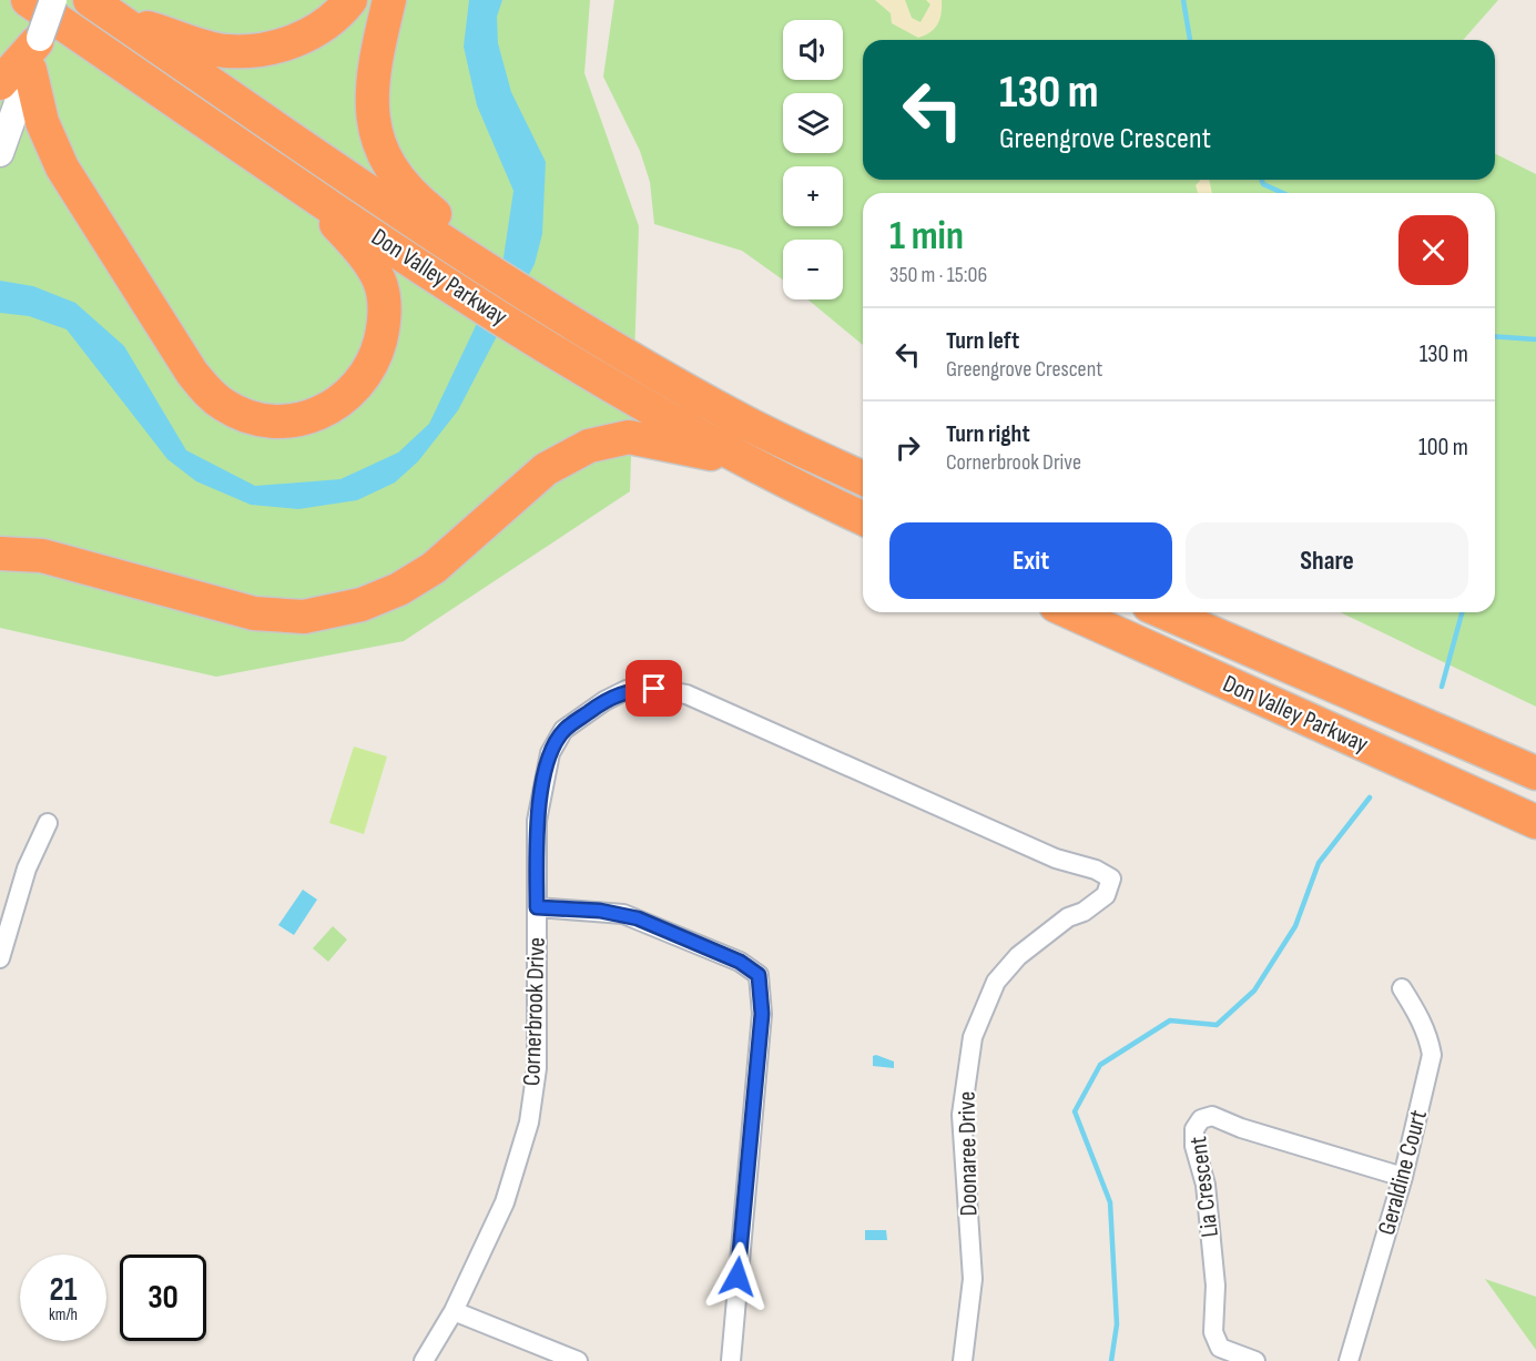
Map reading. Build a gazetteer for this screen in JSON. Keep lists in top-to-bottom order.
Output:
{
  "streets": {
    "highway": ["Don Valley Parkway"],
    "street": [
      "Cornerbrook Drive",
      "Doonaree Drive",
      "Geraldine Court",
      "Lia Crescent"
    ]
  },
  "crossings": [
    ["Cornerbrook Drive", "Doonaree Drive"],
    ["Geraldine Court", "Lia Crescent"]
  ],
  "page": {
    "map_buttons": ["+", "−"],
    "turn": ["130 m", "Greengrove Crescent"],
    "heading": ["1 min", "350 m · 15:06"],
    "list": [
      {
        "name": "Turn left",
        "note": "Greengrove Crescent",
        "value": "130 m"
      },
      {
        "name": "Turn right",
        "note": "Cornerbrook Drive",
        "value": "100 m"
      }
    ],
    "buttons": ["Exit", "Share"],
    "speed": "21 km/h",
    "limit": "30"
  }
}
